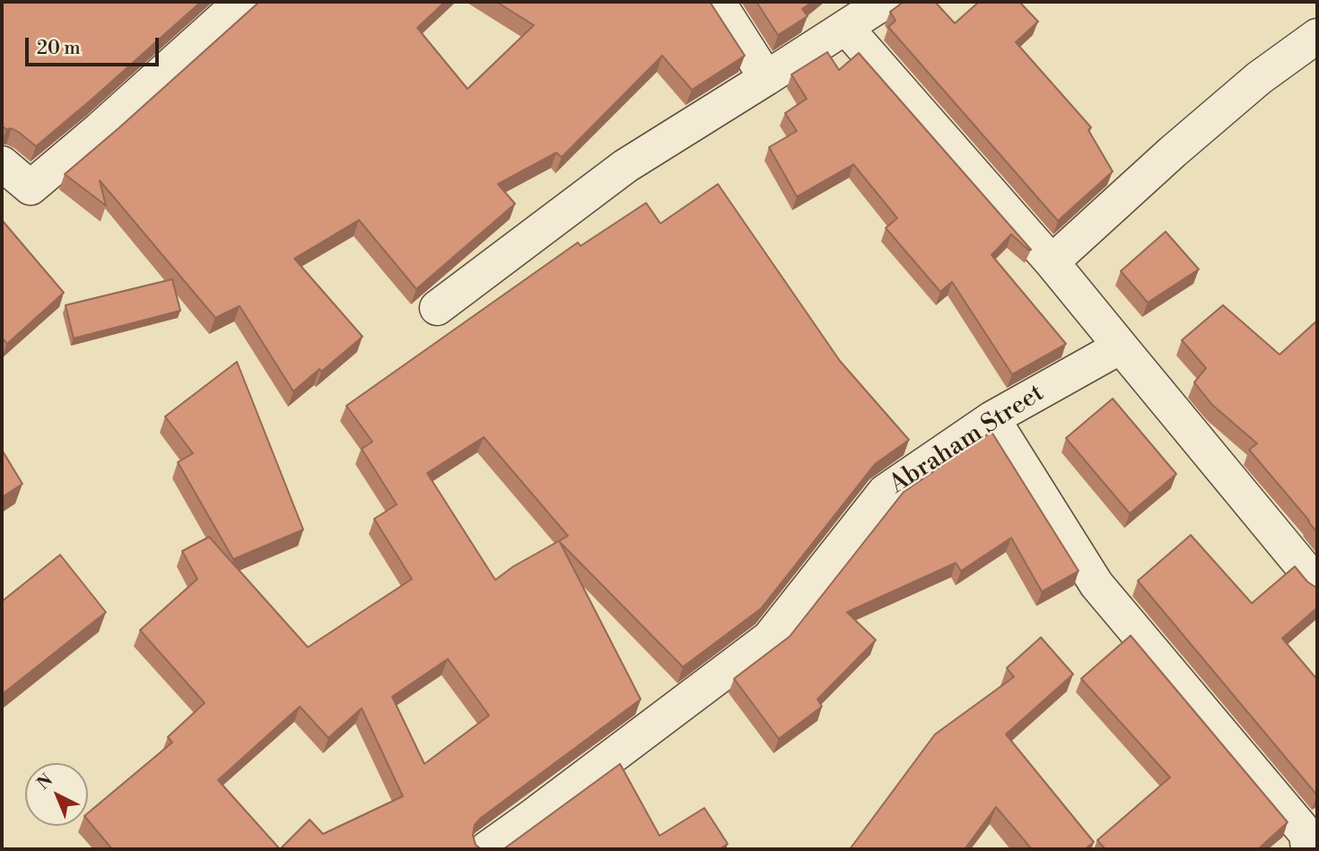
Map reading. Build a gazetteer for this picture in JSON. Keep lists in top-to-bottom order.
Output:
{
  "streets": {
    "street": ["Abraham Street"]
  },
  "scale_bar": "20 m",
  "north": "top left"
}
